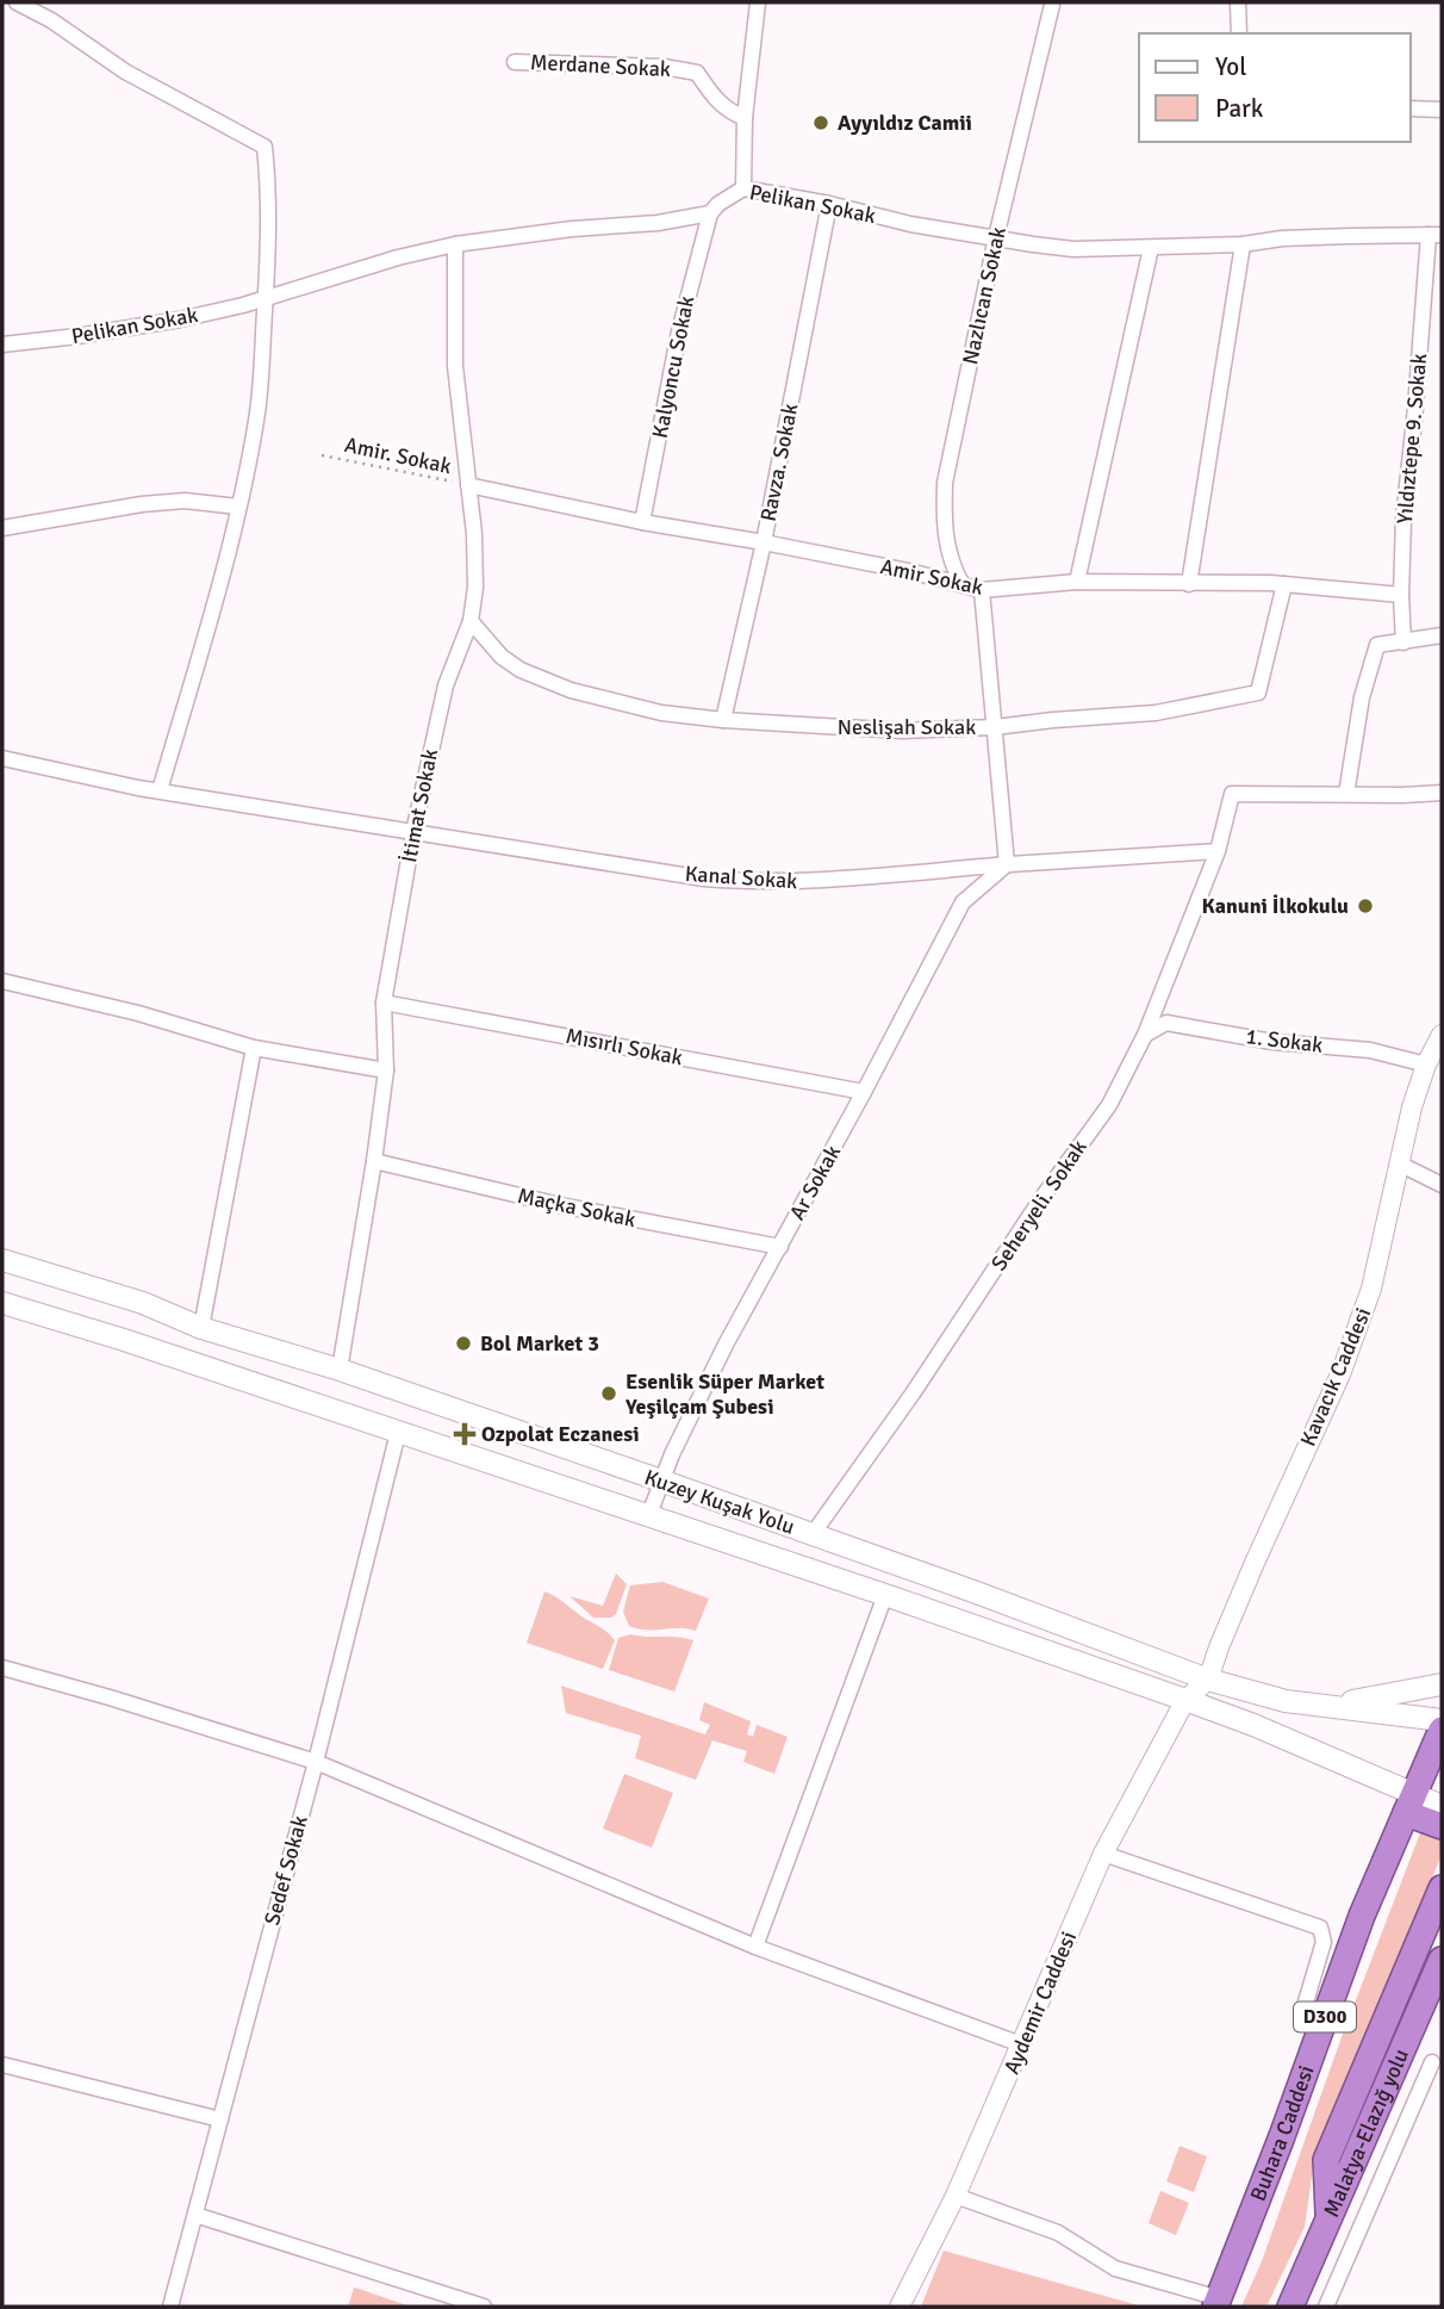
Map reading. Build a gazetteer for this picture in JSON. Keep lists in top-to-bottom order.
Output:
{
  "streets": {
    "highway": ["D300", "Malatya-Elazığ yolu", "Buhara Caddesi"],
    "main road": ["Kuzey Kuşak Yolu"],
    "street": [
      "Merdane Sokak",
      "Pelikan Sokak",
      "Nazlıcan Sokak",
      "Kalyoncu Sokak",
      "Yıldıztepe 9. Sokak",
      "Ravza. Sokak",
      "Amir Sokak",
      "Neslişah Sokak",
      "İtimat Sokak",
      "Kanal Sokak",
      "1. Sokak",
      "Mısırlı Sokak",
      "Ar Sokak",
      "Seheryeli. Sokak",
      "Maçka Sokak",
      "Kavacık Caddesi",
      "Sedef Sokak",
      "Aydemir Caddesi"
    ],
    "path": ["Amir. Sokak"]
  },
  "crossings": [
    ["Pelikan Sokak", "Nazlıcan Sokak"],
    ["Pelikan Sokak", "Kalyoncu Sokak"],
    ["Pelikan Sokak", "Yıldıztepe 9. Sokak"],
    ["Pelikan Sokak", "Ravza. Sokak"],
    ["Pelikan Sokak", "İtimat Sokak"],
    ["Nazlıcan Sokak", "Amir Sokak"],
    ["Kalyoncu Sokak", "Amir Sokak"],
    ["Yıldıztepe 9. Sokak", "Amir Sokak"],
    ["Amir. Sokak", "Amir Sokak"],
    ["Amir. Sokak", "İtimat Sokak"],
    ["Ravza. Sokak", "Amir Sokak"],
    ["Ravza. Sokak", "Neslişah Sokak"],
    ["Amir Sokak", "Neslişah Sokak"],
    ["Amir Sokak", "İtimat Sokak"],
    ["Neslişah Sokak", "İtimat Sokak"],
    ["İtimat Sokak", "Kanal Sokak"],
    ["İtimat Sokak", "Mısırlı Sokak"],
    ["İtimat Sokak", "Maçka Sokak"],
    ["İtimat Sokak", "Kuzey Kuşak Yolu"],
    ["Kanal Sokak", "Ar Sokak"],
    ["Kanal Sokak", "Seheryeli. Sokak"],
    ["1. Sokak", "Seheryeli. Sokak"],
    ["1. Sokak", "Kavacık Caddesi"],
    ["Mısırlı Sokak", "Ar Sokak"],
    ["Ar Sokak", "Maçka Sokak"],
    ["Ar Sokak", "Kuzey Kuşak Yolu"],
    ["Seheryeli. Sokak", "Kuzey Kuşak Yolu"],
    ["Kavacık Caddesi", "Kuzey Kuşak Yolu"],
    ["Kavacık Caddesi", "Aydemir Caddesi"],
    ["Kuzey Kuşak Yolu", "Sedef Sokak"],
    ["Kuzey Kuşak Yolu", "Aydemir Caddesi"],
    ["Kuzey Kuşak Yolu", "Buhara Caddesi"]
  ],
  "places": {
    "other": [
      "Ayyıldız Camii",
      "Kanuni İlkokulu",
      "Bol Market 3",
      "Esenlik Süper Market Yeşilçam Şubesi"
    ],
    "health": ["Ozpolat Eczanesi"]
  },
  "legend": ["Yol", "Park"]
}
